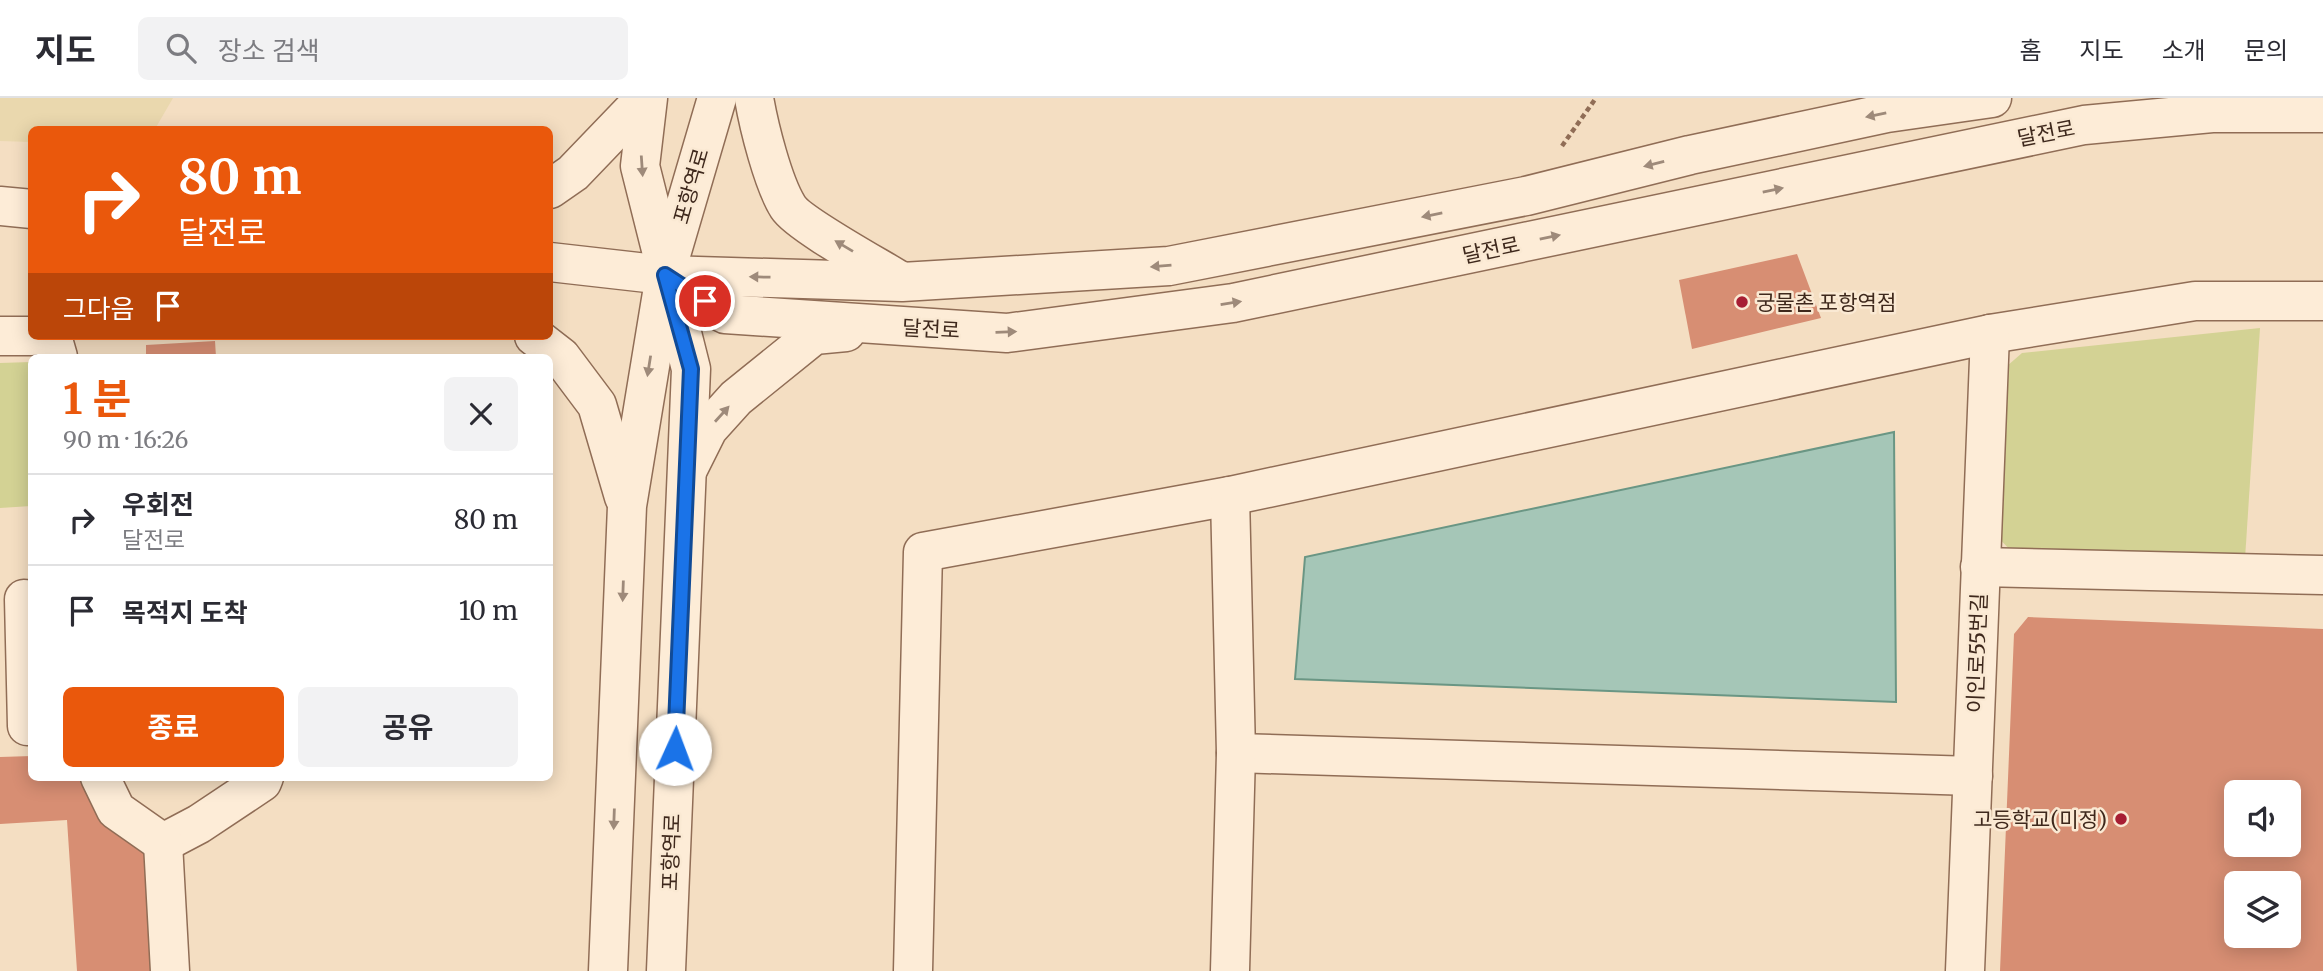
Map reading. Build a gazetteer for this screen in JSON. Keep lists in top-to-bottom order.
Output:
{
  "streets": {
    "street": ["달전로", "포항역로", "이인로55번길"]
  },
  "crossings": [
    ["달전로", "포항역로"]
  ],
  "places": ["궁물촌 포항역점", "고등학교(미정)"],
  "page": {
    "header": "지도",
    "search": "장소 검색",
    "nav": [
      "홈",
      "지도",
      "소개",
      "문의"
    ],
    "turn": ["80 m", "달전로"],
    "then": "그다음",
    "heading": ["1 분", "90 m · 16:26"],
    "list": [
      {
        "name": "우회전",
        "note": "달전로",
        "value": "80 m"
      },
      {
        "name": "목적지 도착",
        "value": "10 m"
      }
    ],
    "buttons": ["종료", "공유"]
  }
}
